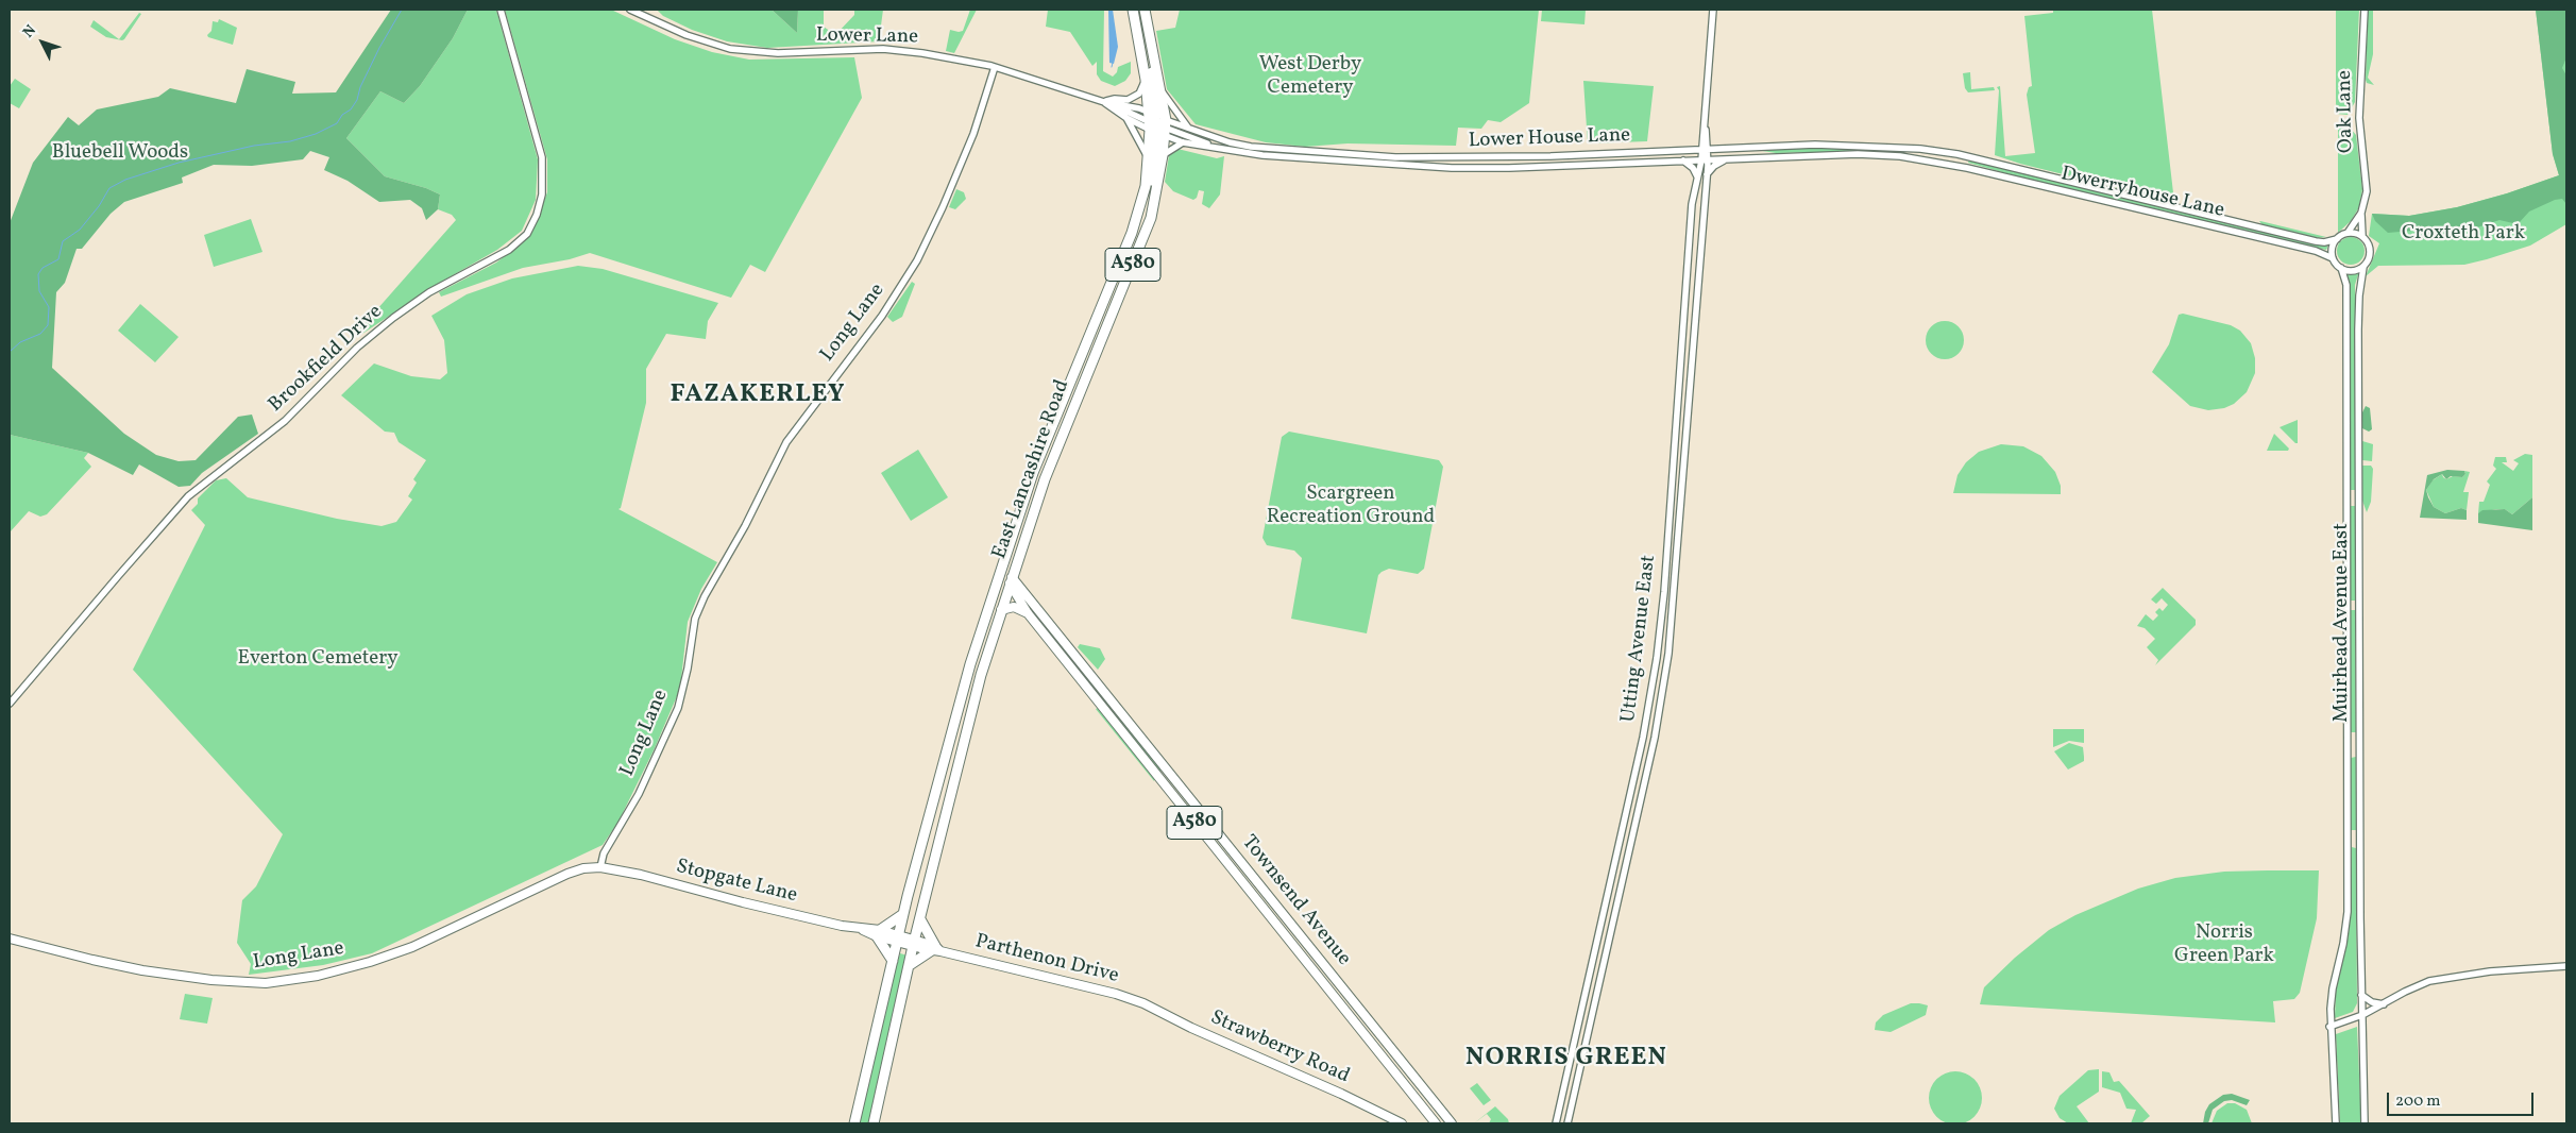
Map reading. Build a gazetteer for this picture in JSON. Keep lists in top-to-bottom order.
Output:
{
  "streets": {
    "highway": ["A580", "East Lancashire Road"],
    "main road": [
      "Long Lane",
      "Stopgate Lane",
      "Townsend Avenue",
      "Parthenon Drive",
      "Strawberry Road"
    ],
    "street": [
      "Lower Lane",
      "Oak Lane",
      "Lower House Lane",
      "Dwerryhouse Lane",
      "Brookfield Drive",
      "Muirhead Avenue East",
      "Utting Avenue East"
    ]
  },
  "crossings": [
    ["Lower Lane", "Lower House Lane"],
    ["Lower Lane", "Long Lane"],
    ["Lower Lane", "East Lancashire Road"],
    ["Oak Lane", "Dwerryhouse Lane"],
    ["Oak Lane", "Muirhead Avenue East"],
    ["Lower House Lane", "Dwerryhouse Lane"],
    ["Lower House Lane", "East Lancashire Road"],
    ["Lower House Lane", "Utting Avenue East"],
    ["Dwerryhouse Lane", "Muirhead Avenue East"],
    ["A580", "East Lancashire Road"],
    ["A580", "Stopgate Lane"],
    ["A580", "Townsend Avenue"],
    ["A580", "Parthenon Drive"],
    ["Long Lane", "Stopgate Lane"],
    ["East Lancashire Road", "Stopgate Lane"],
    ["East Lancashire Road", "Townsend Avenue"],
    ["East Lancashire Road", "Parthenon Drive"],
    ["Stopgate Lane", "Parthenon Drive"],
    ["Parthenon Drive", "Strawberry Road"]
  ],
  "districts": ["FAZAKERLEY", "NORRIS GREEN"],
  "parks": [
    "West Derby Cemetery",
    "Bluebell Woods",
    "Croxteth Park",
    "Scargreen Recreation Ground",
    "Everton Cemetery",
    "Norris Green Park"
  ],
  "scale_bar": "200 m",
  "north": "top left"
}
